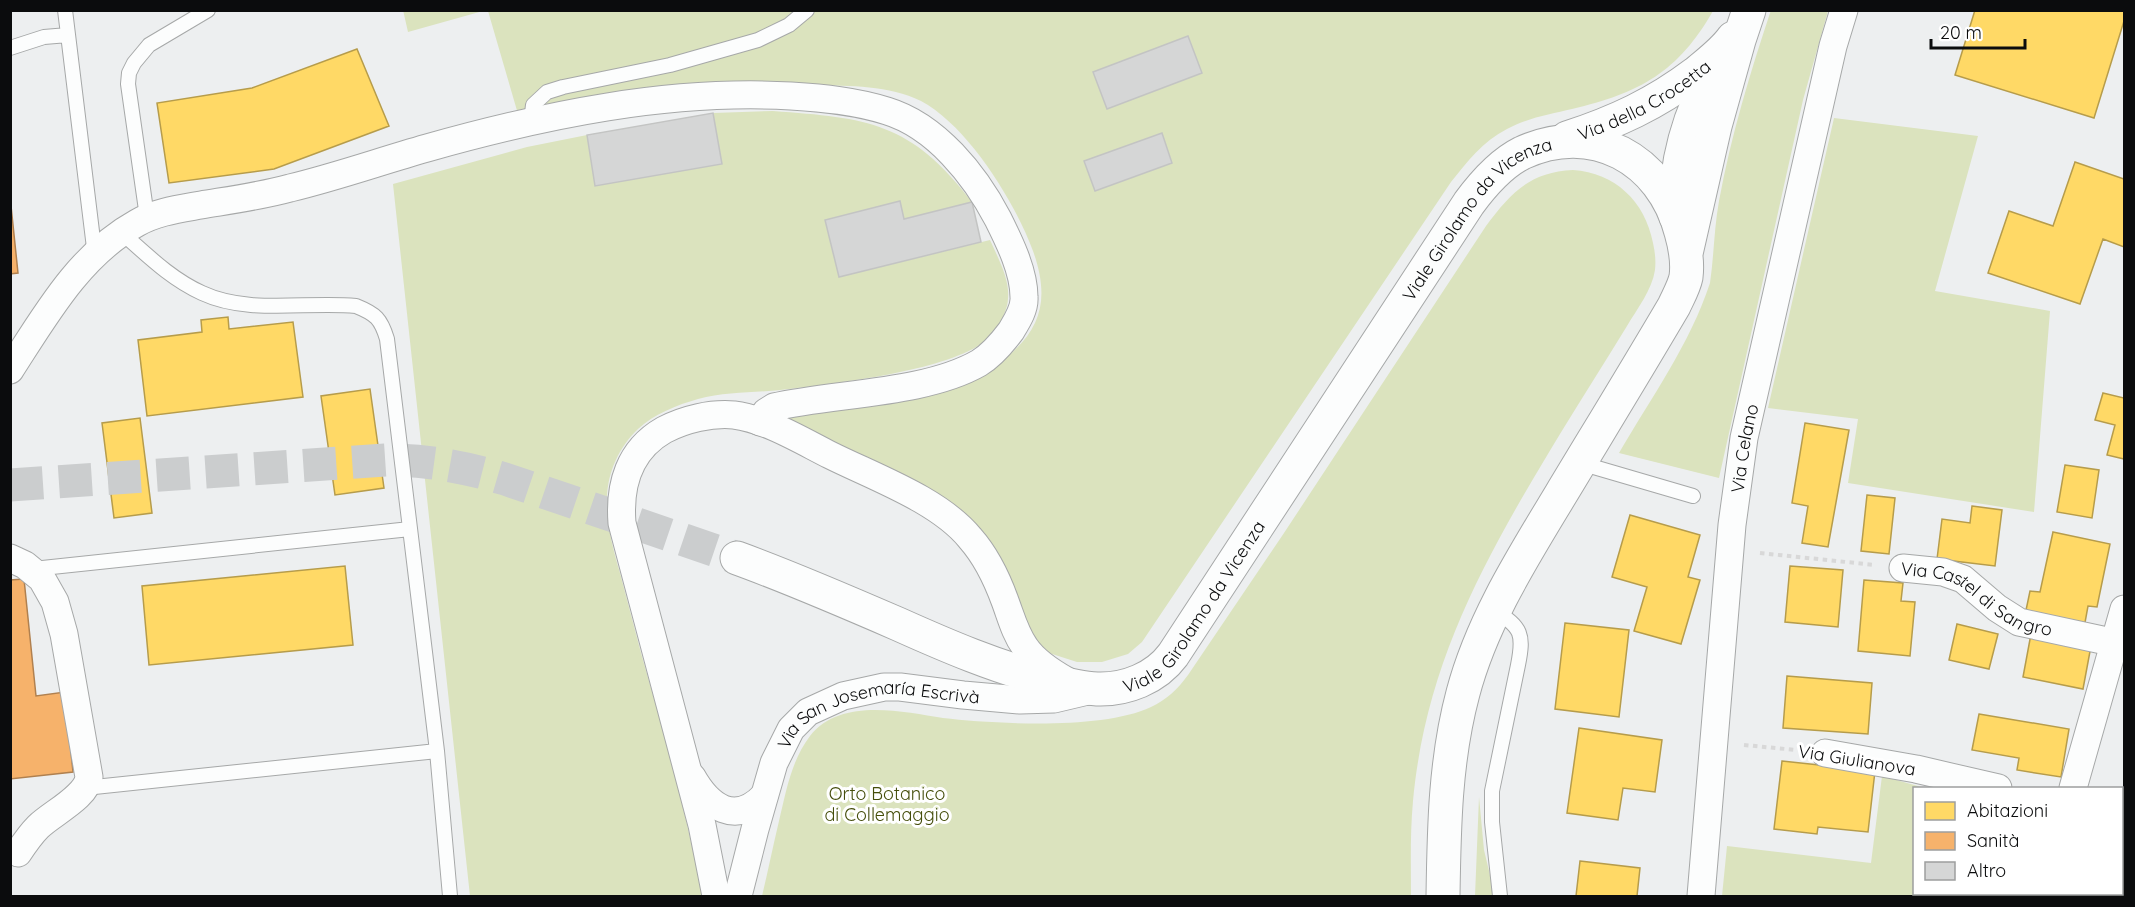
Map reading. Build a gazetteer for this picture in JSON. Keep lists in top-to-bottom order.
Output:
{
  "streets": {
    "main road": ["Via della Crocetta", "Viale Girolamo da Vicenza"],
    "street": [
      "Via Celano",
      "Via Castel di Sangro",
      "Via San Josemaría Escrivà",
      "Via Giulianova"
    ]
  },
  "crossings": [
    ["Via della Crocetta", "Viale Girolamo da Vicenza"],
    ["Viale Girolamo da Vicenza", "Via San Josemaría Escrivà"],
    ["Via Celano", "Via Castel di Sangro"],
    ["Via Celano", "Via Giulianova"]
  ],
  "parks": ["Orto Botanico di Collemaggio"],
  "legend": ["Abitazioni", "Sanità", "Altro"],
  "scale_bar": "20 m"
}
